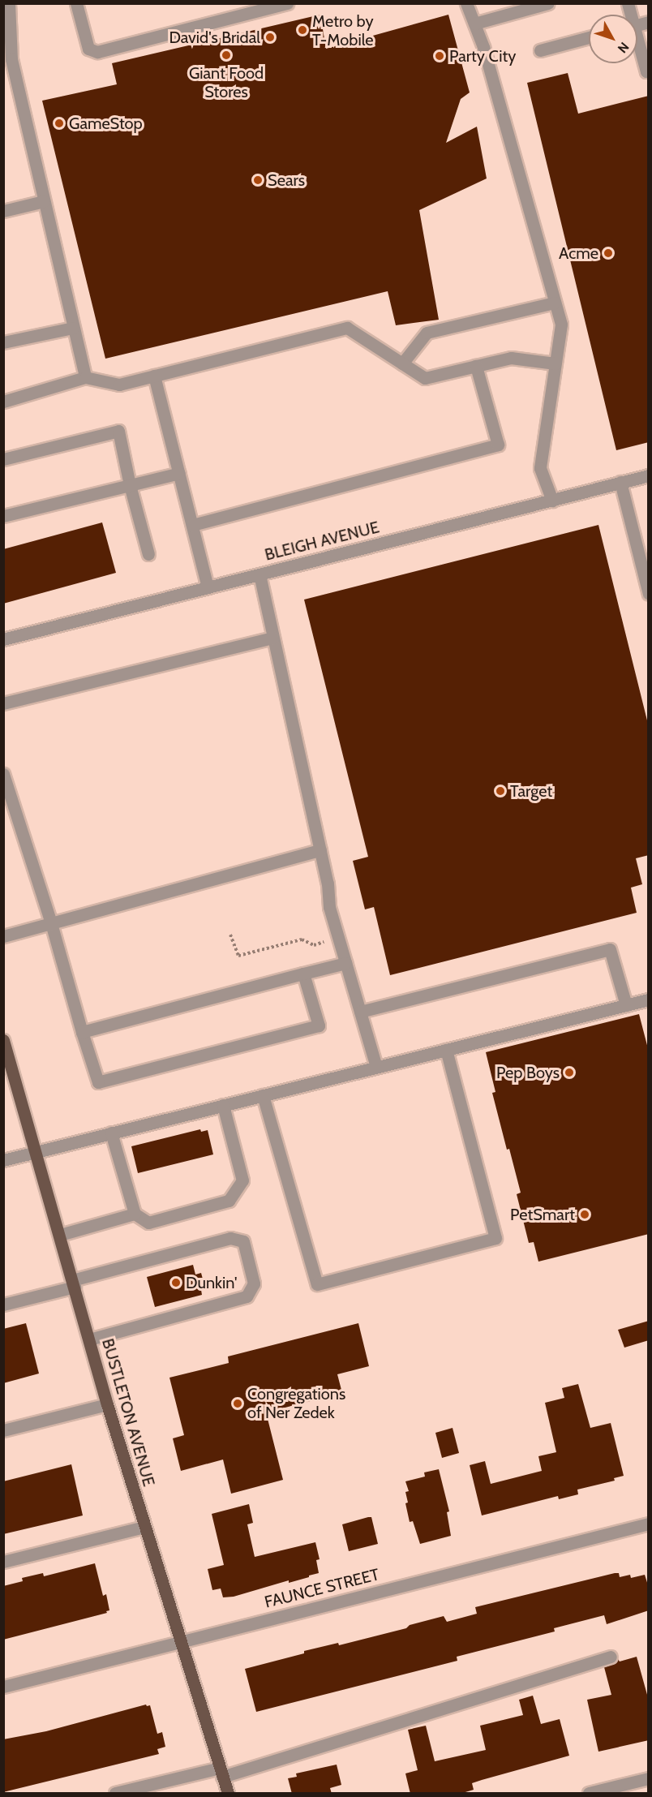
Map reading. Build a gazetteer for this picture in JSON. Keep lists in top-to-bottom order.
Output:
{
  "streets": {
    "main road": ["BUSTLETON AVENUE"],
    "street": ["BLEIGH AVENUE", "FAUNCE STREET"]
  },
  "crossings": [
    ["BUSTLETON AVENUE", "FAUNCE STREET"]
  ],
  "places": [
    "Metro by T-Mobile",
    "David's Bridal",
    "Giant Food Stores",
    "Party City",
    "GameStop",
    "Sears",
    "Acme",
    "Target",
    "Pep Boys",
    "PetSmart",
    "Dunkin'",
    "Congregations of Ner Zedek"
  ],
  "north": "bottom right"
}
